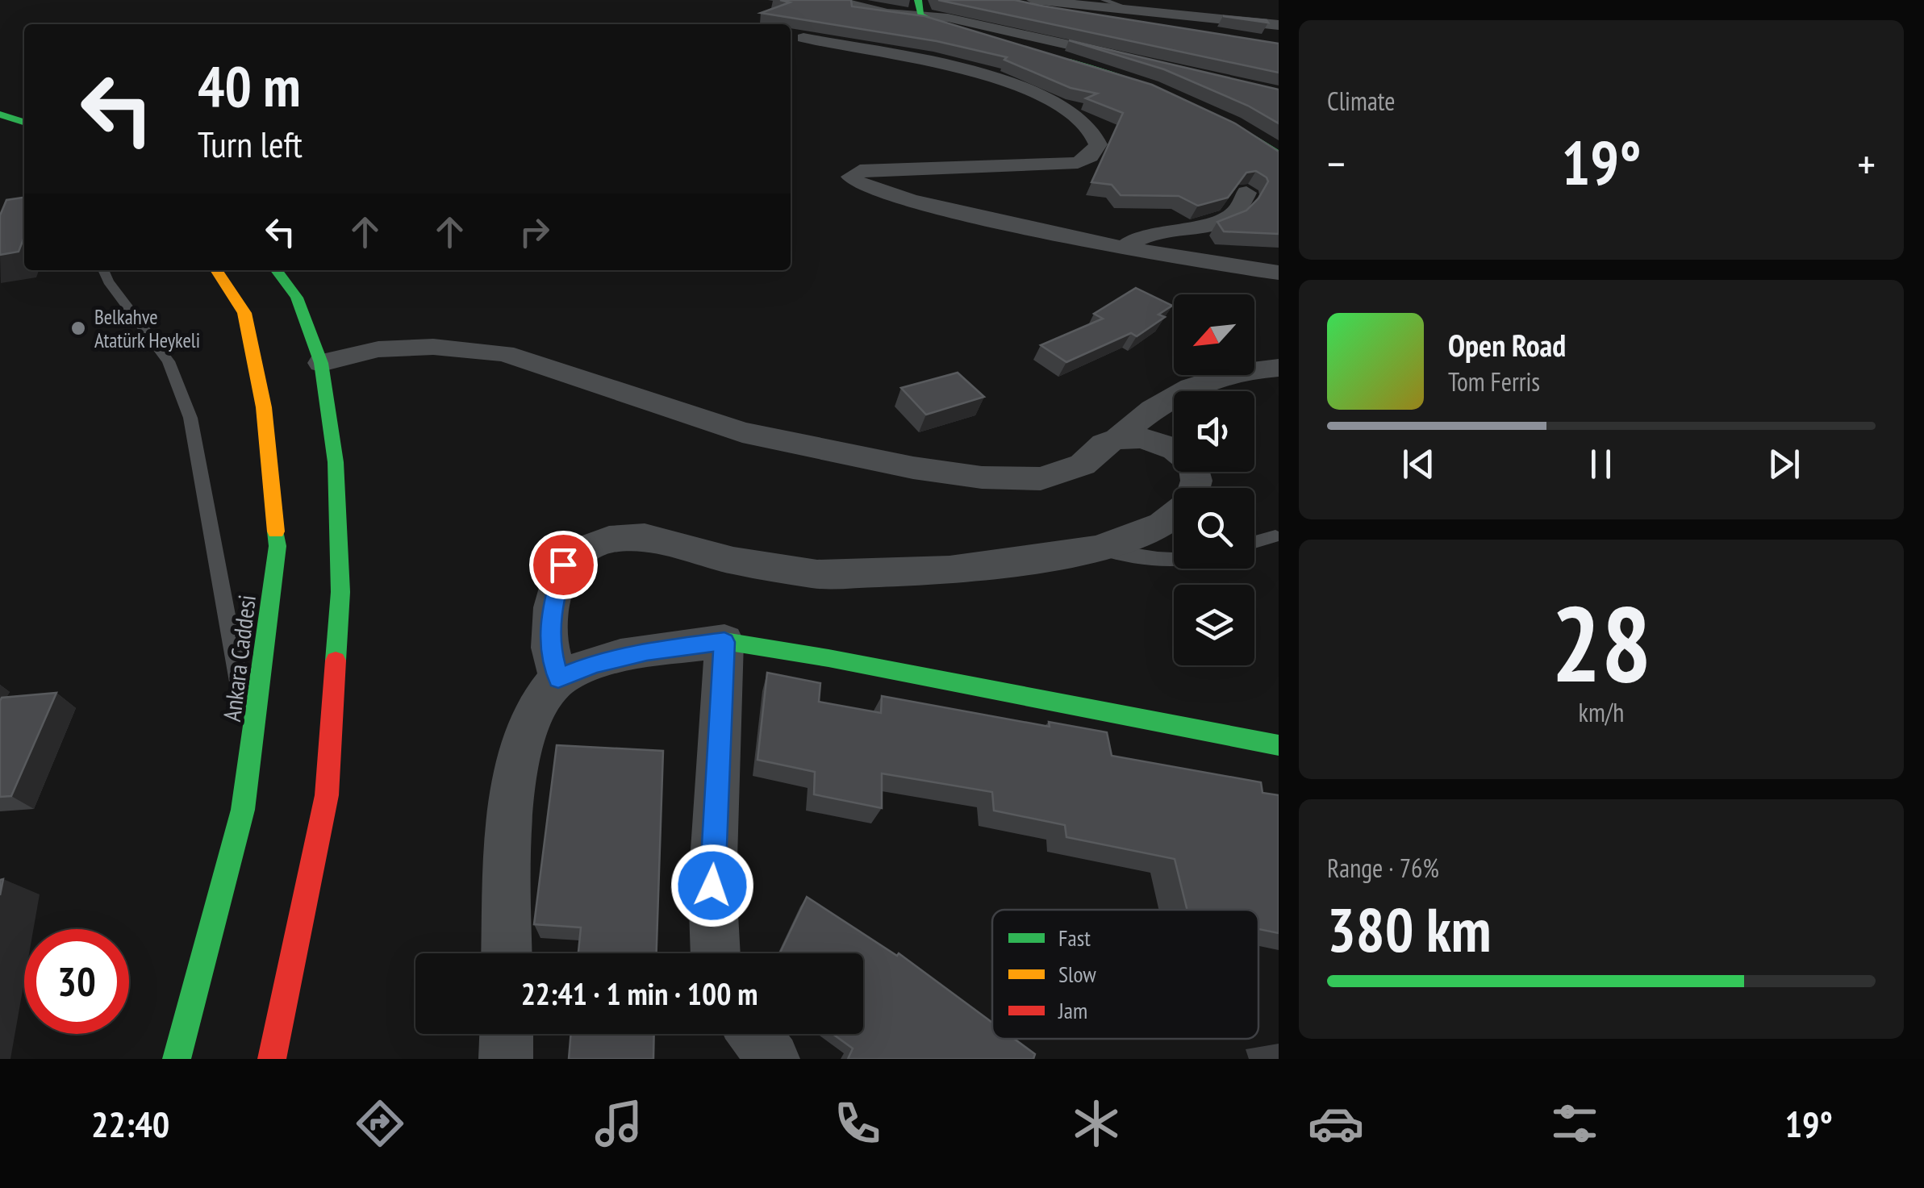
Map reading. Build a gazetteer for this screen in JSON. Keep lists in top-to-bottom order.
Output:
{
  "streets": {
    "main road": ["Ankara Caddesi"]
  },
  "places": ["Belkahve Atatürk Heykeli"],
  "legend": ["Fast", "Slow", "Jam"],
  "north": "bottom left",
  "page": {
    "tile": [
      "Climate",
      ["28", "km/h"],
      ["Range · 76%", "380 km"]
    ],
    "turn": ["40 m", "Turn left"],
    "heat": ["−", "19°", "+"],
    "song": ["Open Road", "Tom Ferris"],
    "limit": "30",
    "trip": "22:41 · 1 min · 100 m",
    "tabs": ["22:40", "19°"]
  }
}
